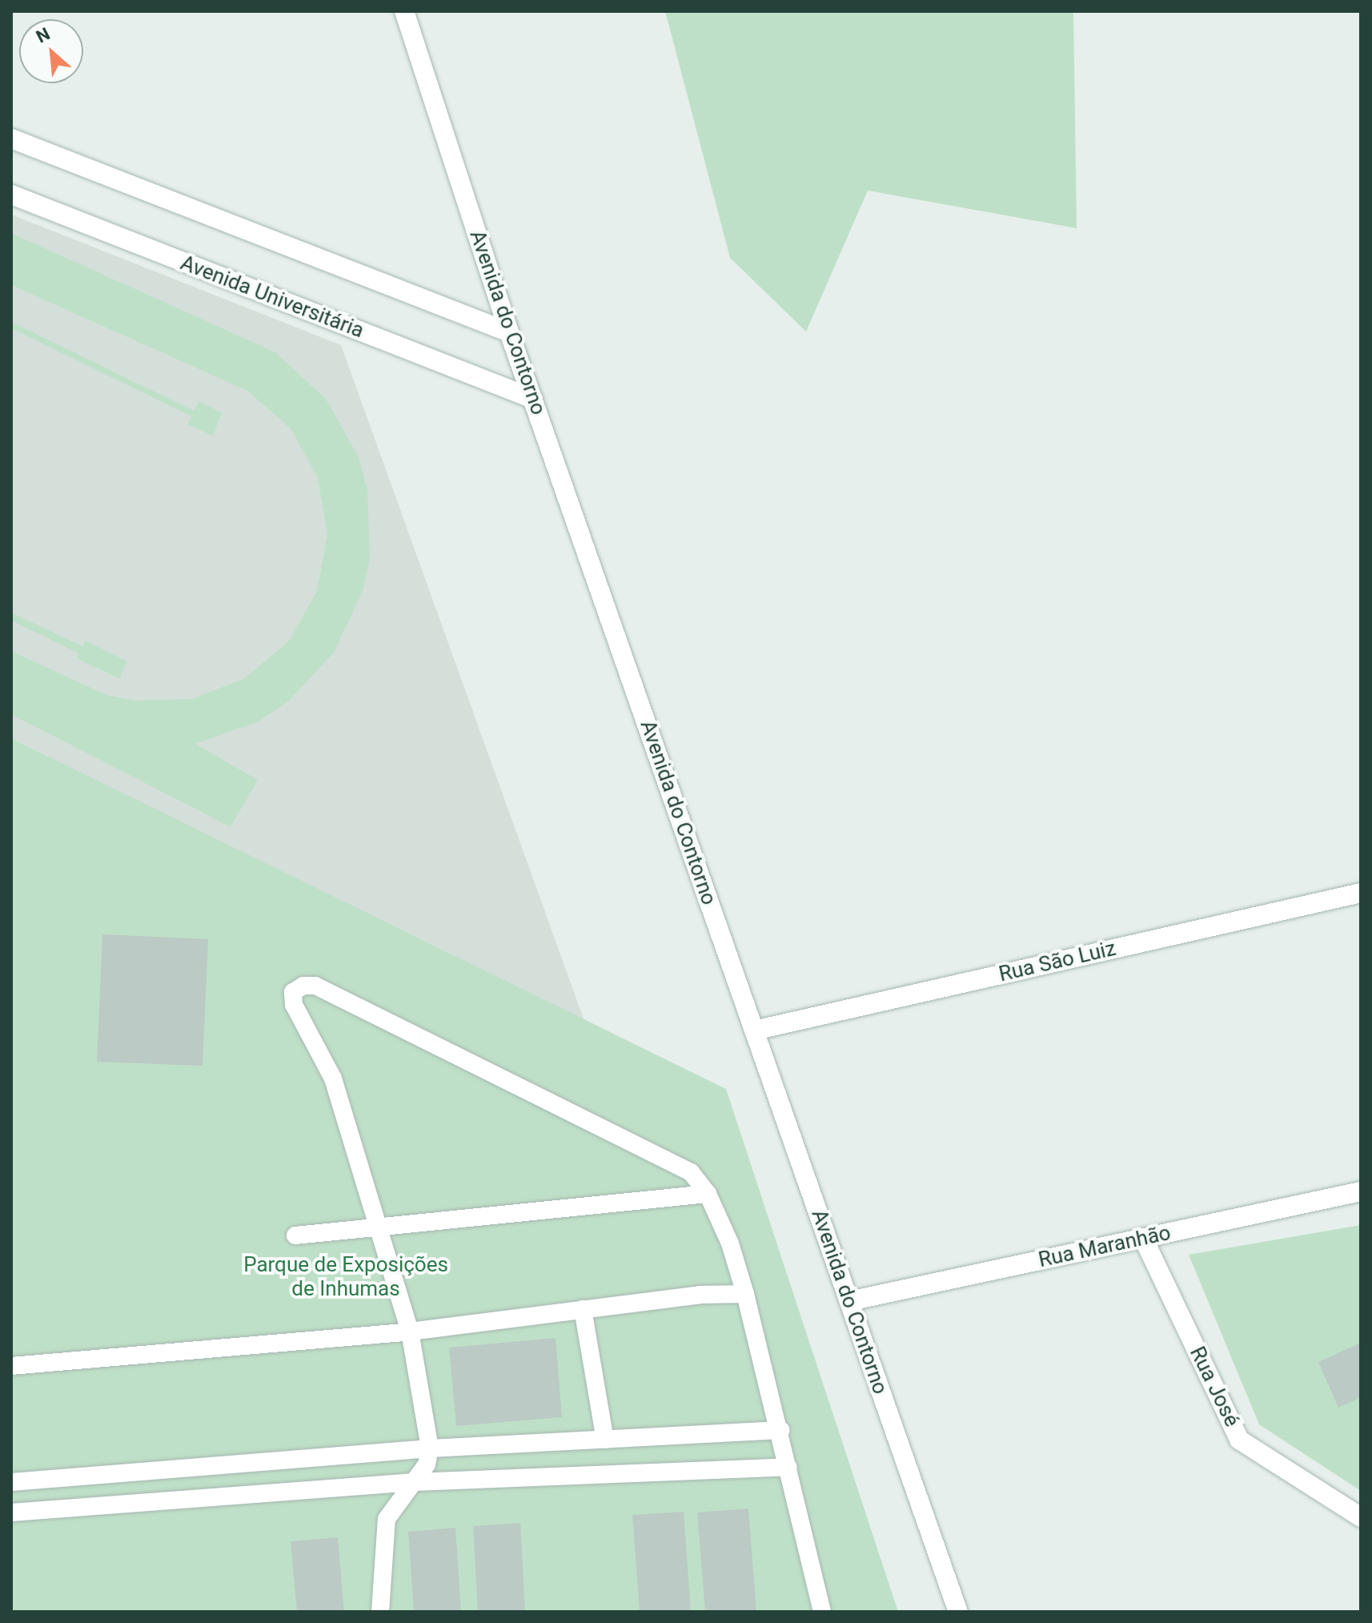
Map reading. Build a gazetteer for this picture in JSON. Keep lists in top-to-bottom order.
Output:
{
  "streets": {
    "street": [
      "Avenida Universitária",
      "Avenida do Contorno",
      "Rua São Luiz",
      "Rua Maranhão",
      "Rua José"
    ]
  },
  "crossings": [
    ["Avenida Universitária", "Avenida do Contorno"],
    ["Avenida do Contorno", "Rua São Luiz"],
    ["Avenida do Contorno", "Rua Maranhão"],
    ["Rua Maranhão", "Rua José"]
  ],
  "parks": ["Parque de Exposições de Inhumas"],
  "north": "top left"
}
